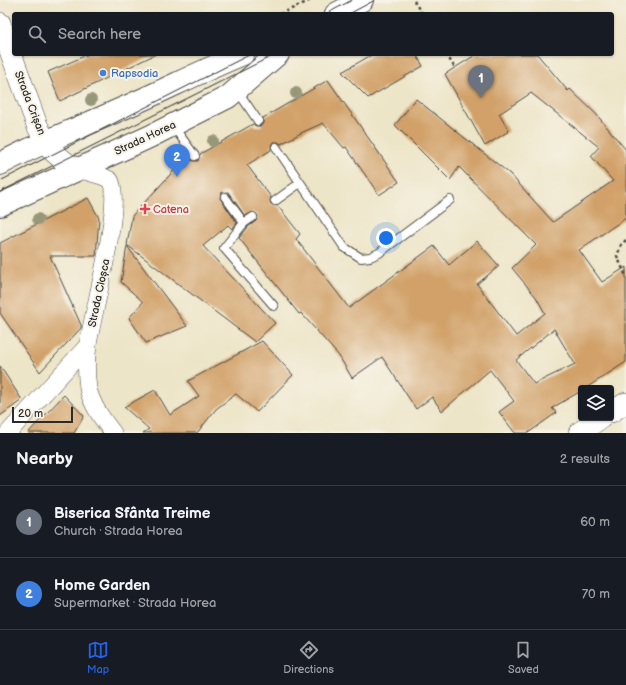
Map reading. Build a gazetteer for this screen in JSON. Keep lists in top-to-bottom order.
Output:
{
  "streets": {
    "main road": ["Strada Horea"],
    "street": ["Strada Crișan", "Strada Cloșca"]
  },
  "crossings": [
    ["Strada Crișan", "Strada Horea"],
    ["Strada Crișan", "Strada Cloșca"],
    ["Strada Horea", "Strada Cloșca"]
  ],
  "places": {
    "other": ["Rapsodia"],
    "health": ["Catena"]
  },
  "scale_bar": "20 m",
  "page": {
    "search": "Search here",
    "pins": ["1", "2"],
    "scale": "20 m",
    "heading": ["Nearby", "2 results"],
    "list": [
      {
        "mark": "1",
        "name": "Biserica Sfânta Treime",
        "note": "Church · Strada Horea",
        "value": "60 m"
      },
      {
        "mark": "2",
        "name": "Home Garden",
        "note": "Supermarket · Strada Horea",
        "value": "70 m"
      }
    ],
    "nav": ["Map", "Directions", "Saved"]
  }
}
